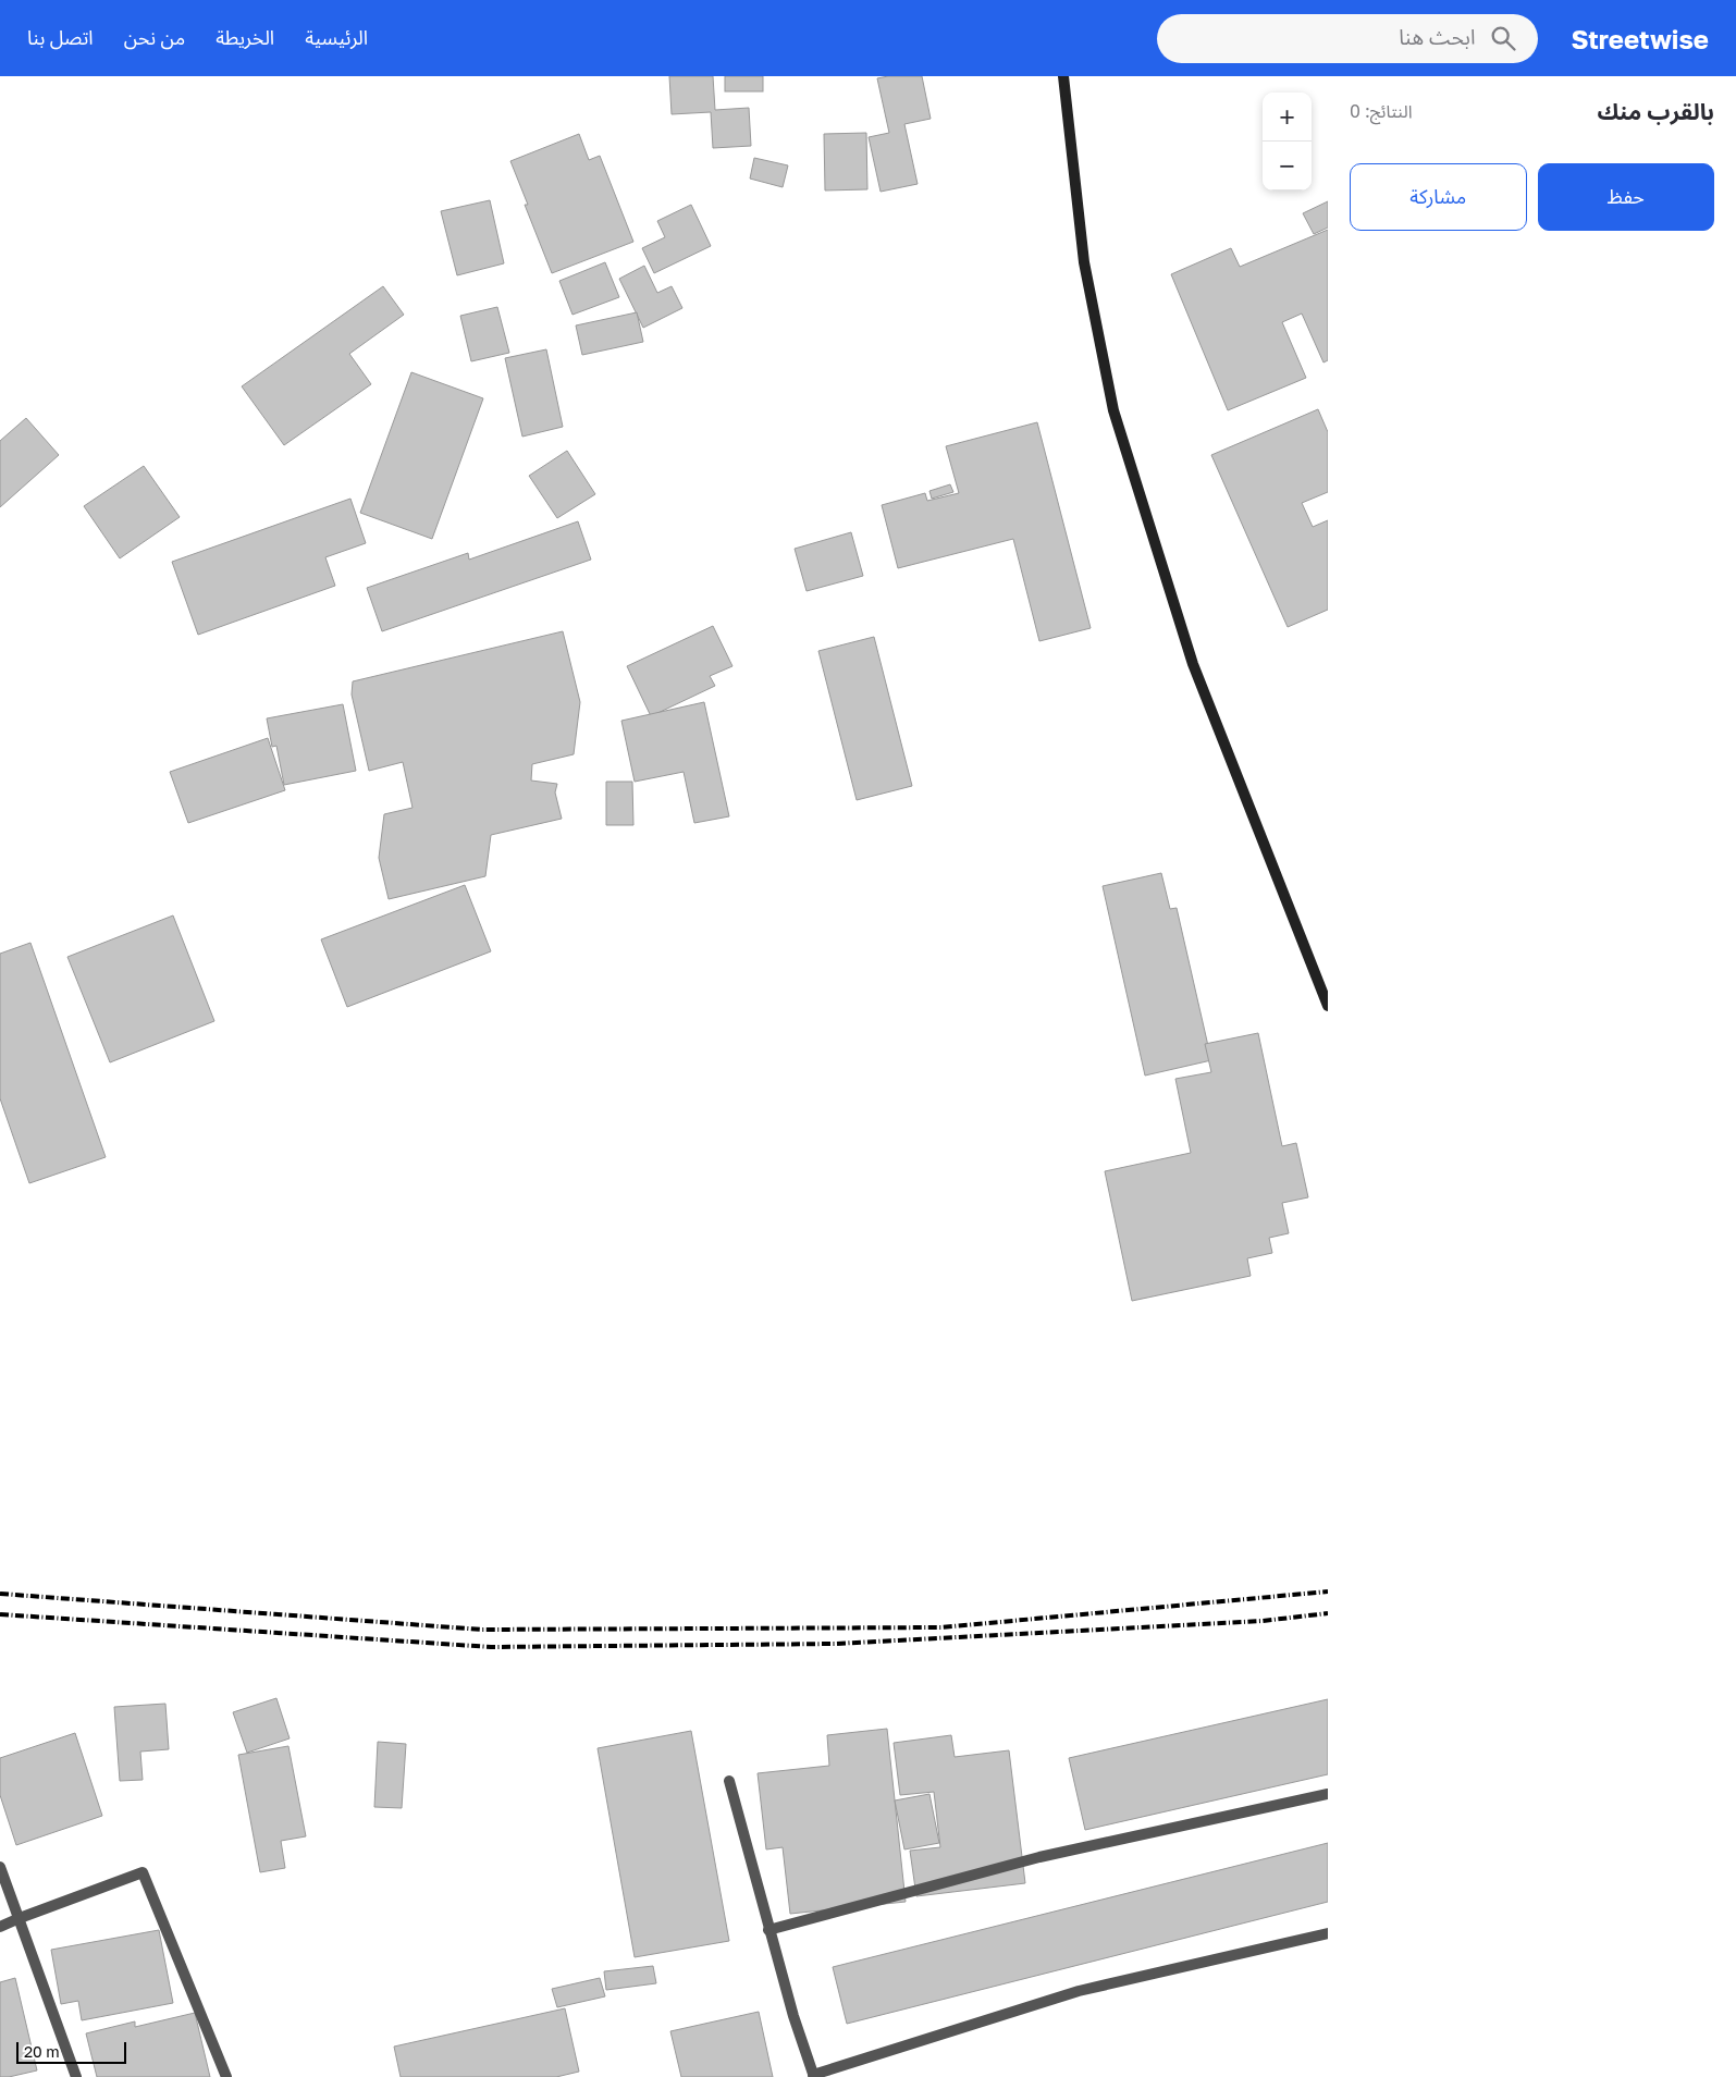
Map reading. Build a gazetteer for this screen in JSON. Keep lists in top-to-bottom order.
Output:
{
  "scale_bar": "20 m",
  "page": {
    "header": "Streetwise",
    "search": "ابحث هنا",
    "nav": [
      "الرئيسية",
      "الخريطة",
      "من نحن",
      "اتصل بنا"
    ],
    "heading": ["بالقرب منك", "النتائج: 0"],
    "map_buttons": ["+", "−"],
    "buttons": ["حفظ", "مشاركة"],
    "scale": "20 m"
  }
}
